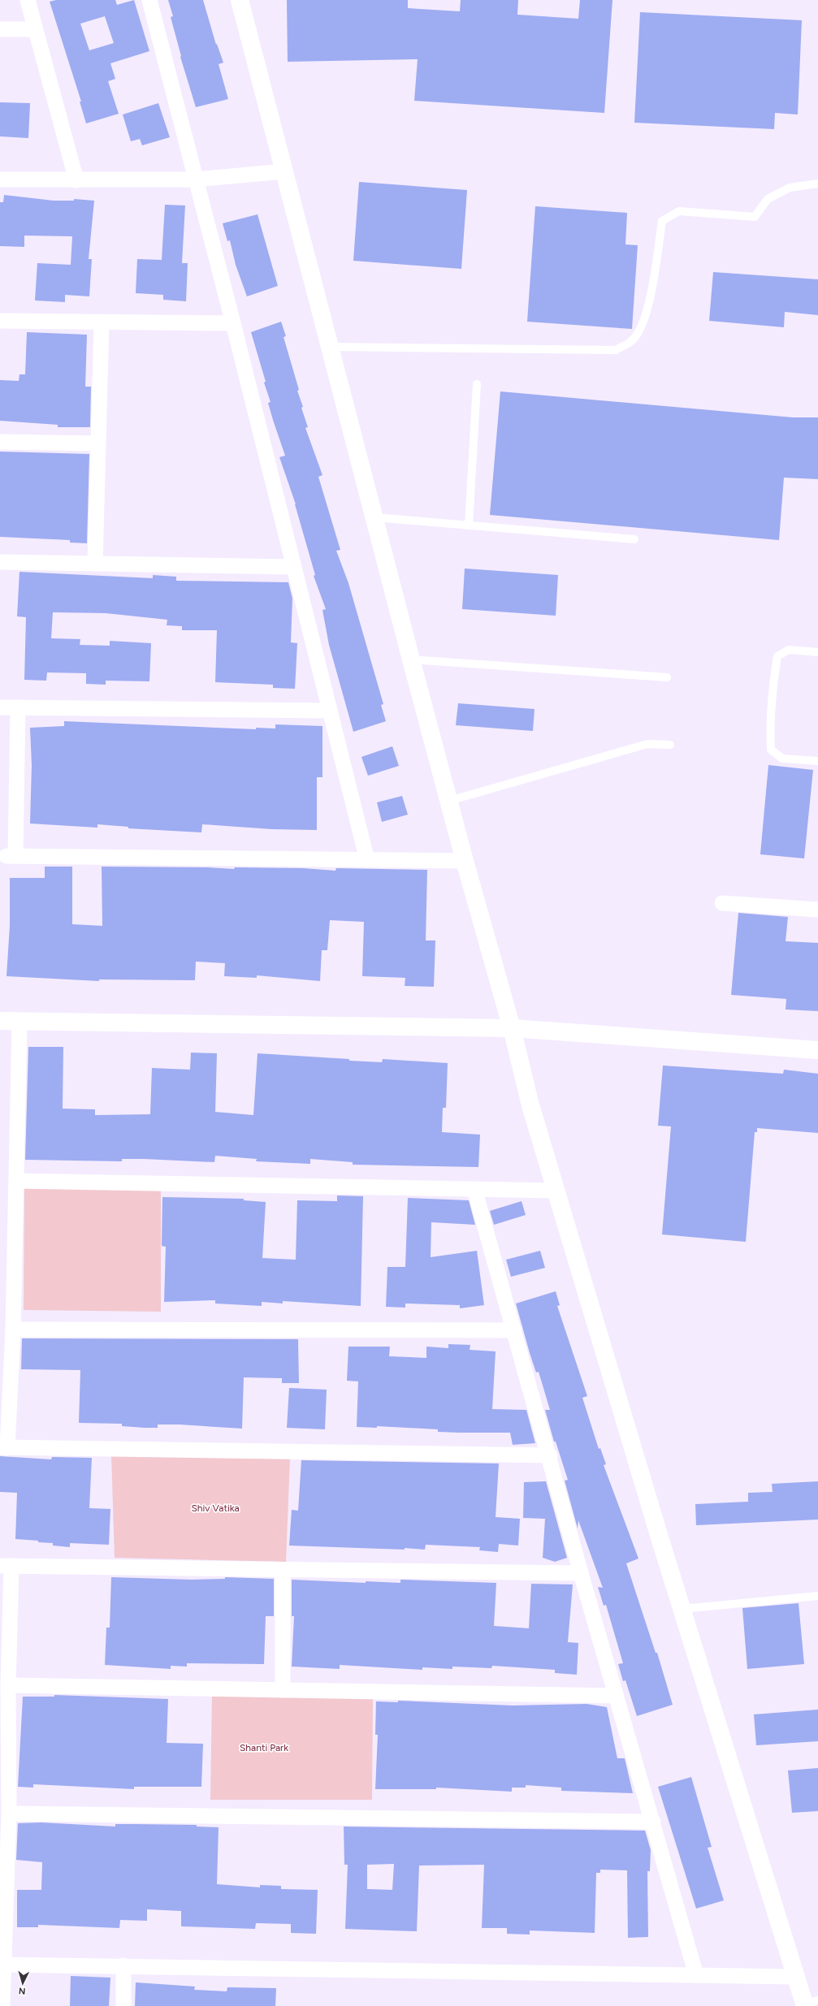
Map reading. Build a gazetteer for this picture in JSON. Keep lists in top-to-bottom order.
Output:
{
  "parks": ["Shiv Vatika", "Shanti Park"],
  "north": "bottom"
}
